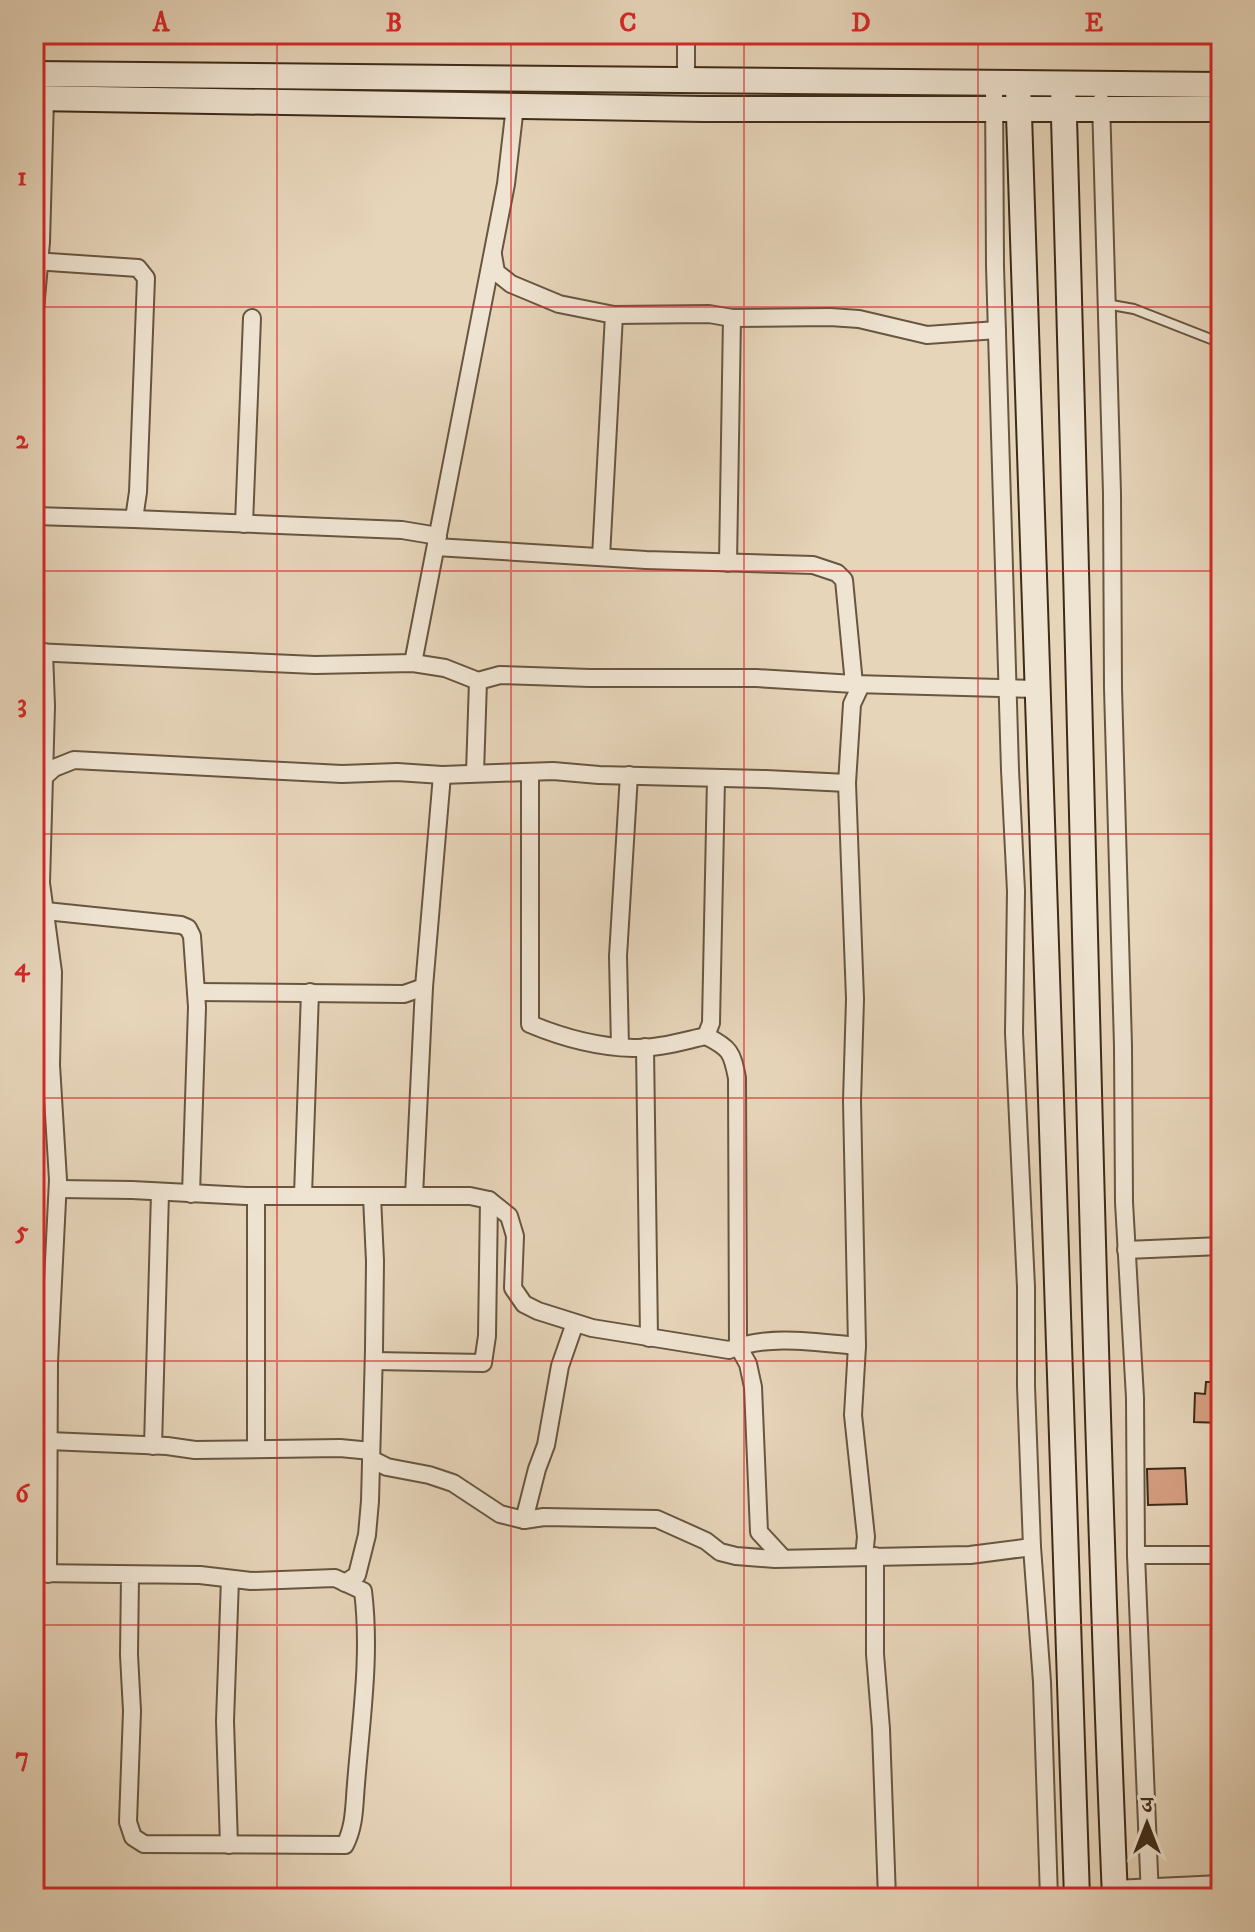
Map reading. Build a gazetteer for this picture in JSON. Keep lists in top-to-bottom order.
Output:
{
  "north": "top",
  "grid": {
    "columns": [
      "A",
      "B",
      "C",
      "D",
      "E"
    ],
    "rows": [
      "1",
      "2",
      "3",
      "4",
      "5",
      "6",
      "7"
    ]
  }
}
